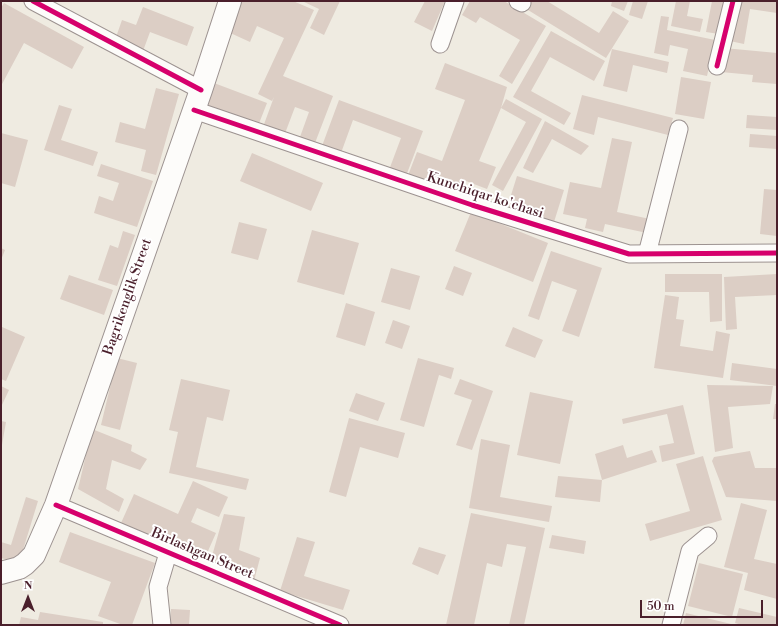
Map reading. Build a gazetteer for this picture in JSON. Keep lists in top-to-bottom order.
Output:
{
  "streets": {
    "main road": ["Bagrikenglik Street"],
    "street": ["Kunchiqar ko'chasi", "Birlashgan Street"]
  },
  "crossings": [
    ["Kunchiqar ko'chasi", "Bagrikenglik Street"],
    ["Bagrikenglik Street", "Birlashgan Street"]
  ],
  "scale_bar": "50 m",
  "north": "top"
}
